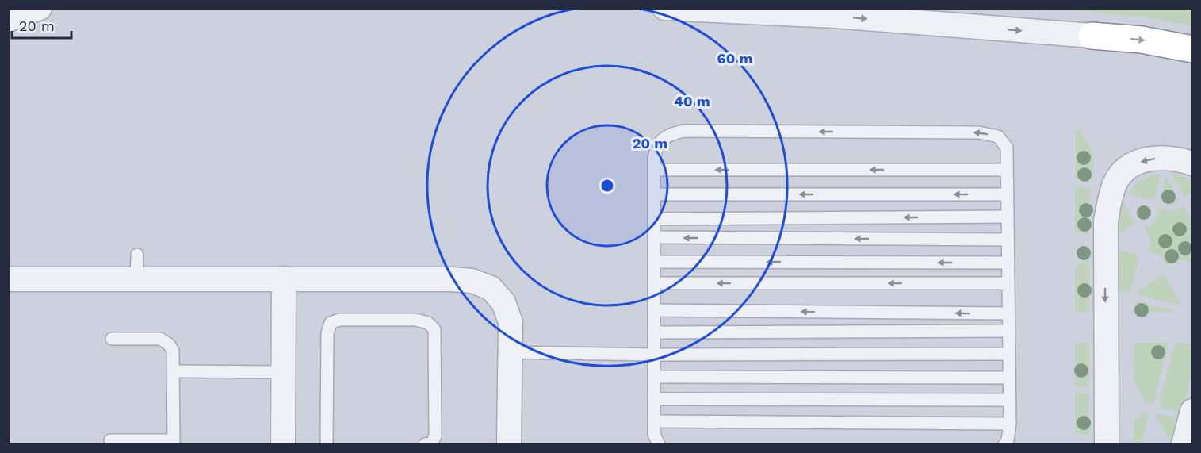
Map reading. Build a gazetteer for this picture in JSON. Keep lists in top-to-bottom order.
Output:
{
  "scale_bar": "20 m",
  "rings": ["60 m", "40 m", "20 m"]
}
